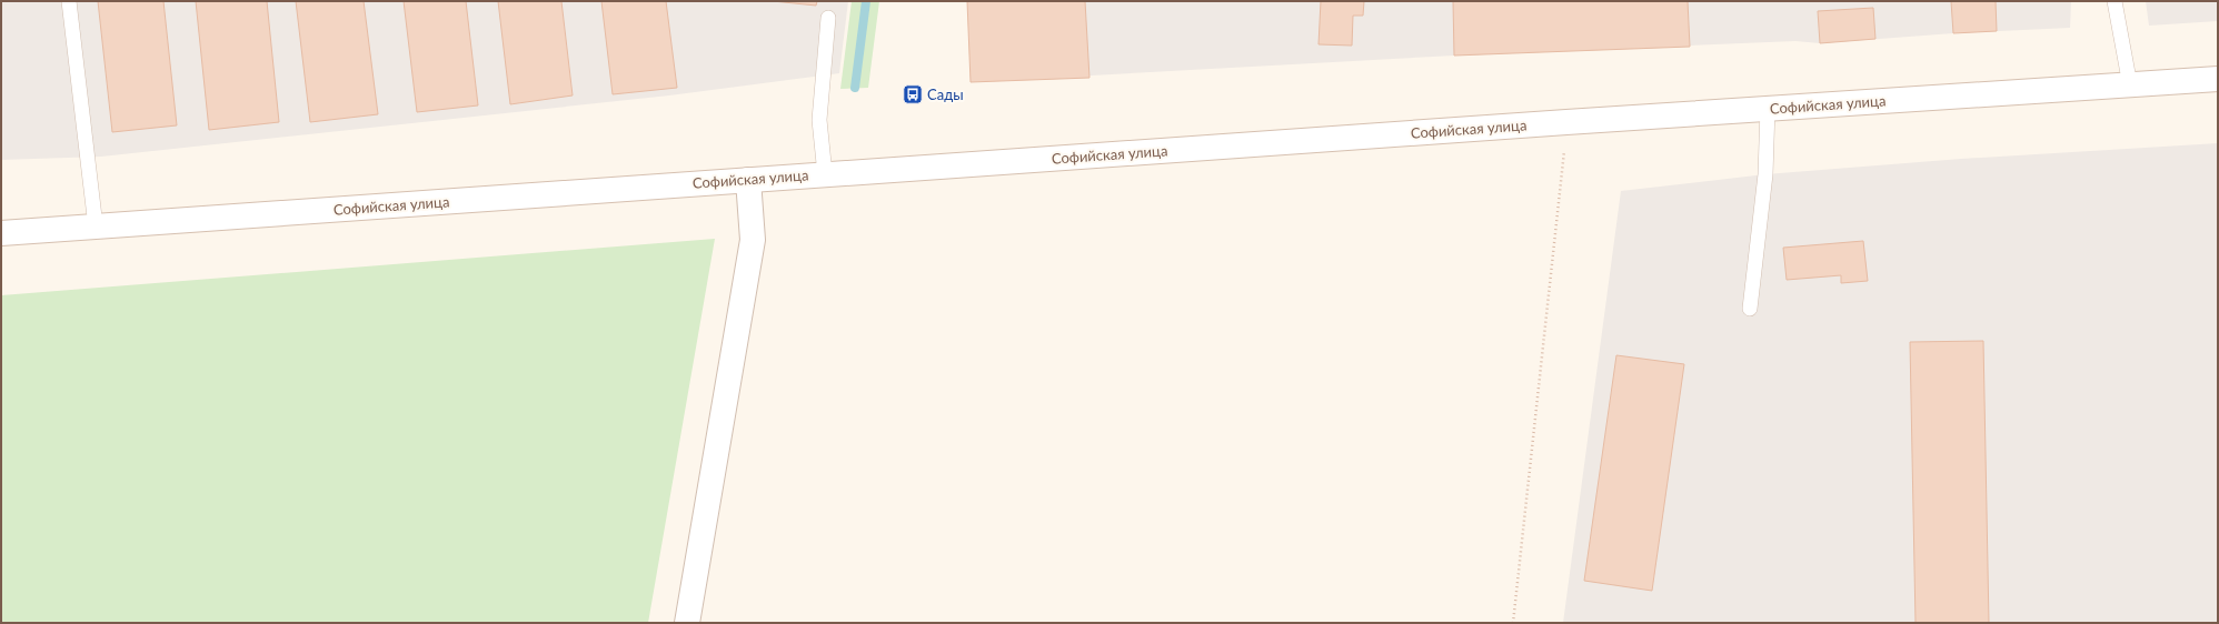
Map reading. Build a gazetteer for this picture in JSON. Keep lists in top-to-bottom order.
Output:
{
  "streets": {
    "main road": ["Софийская улица"]
  },
  "places": {
    "bus stop": ["Сады"]
  }
}
